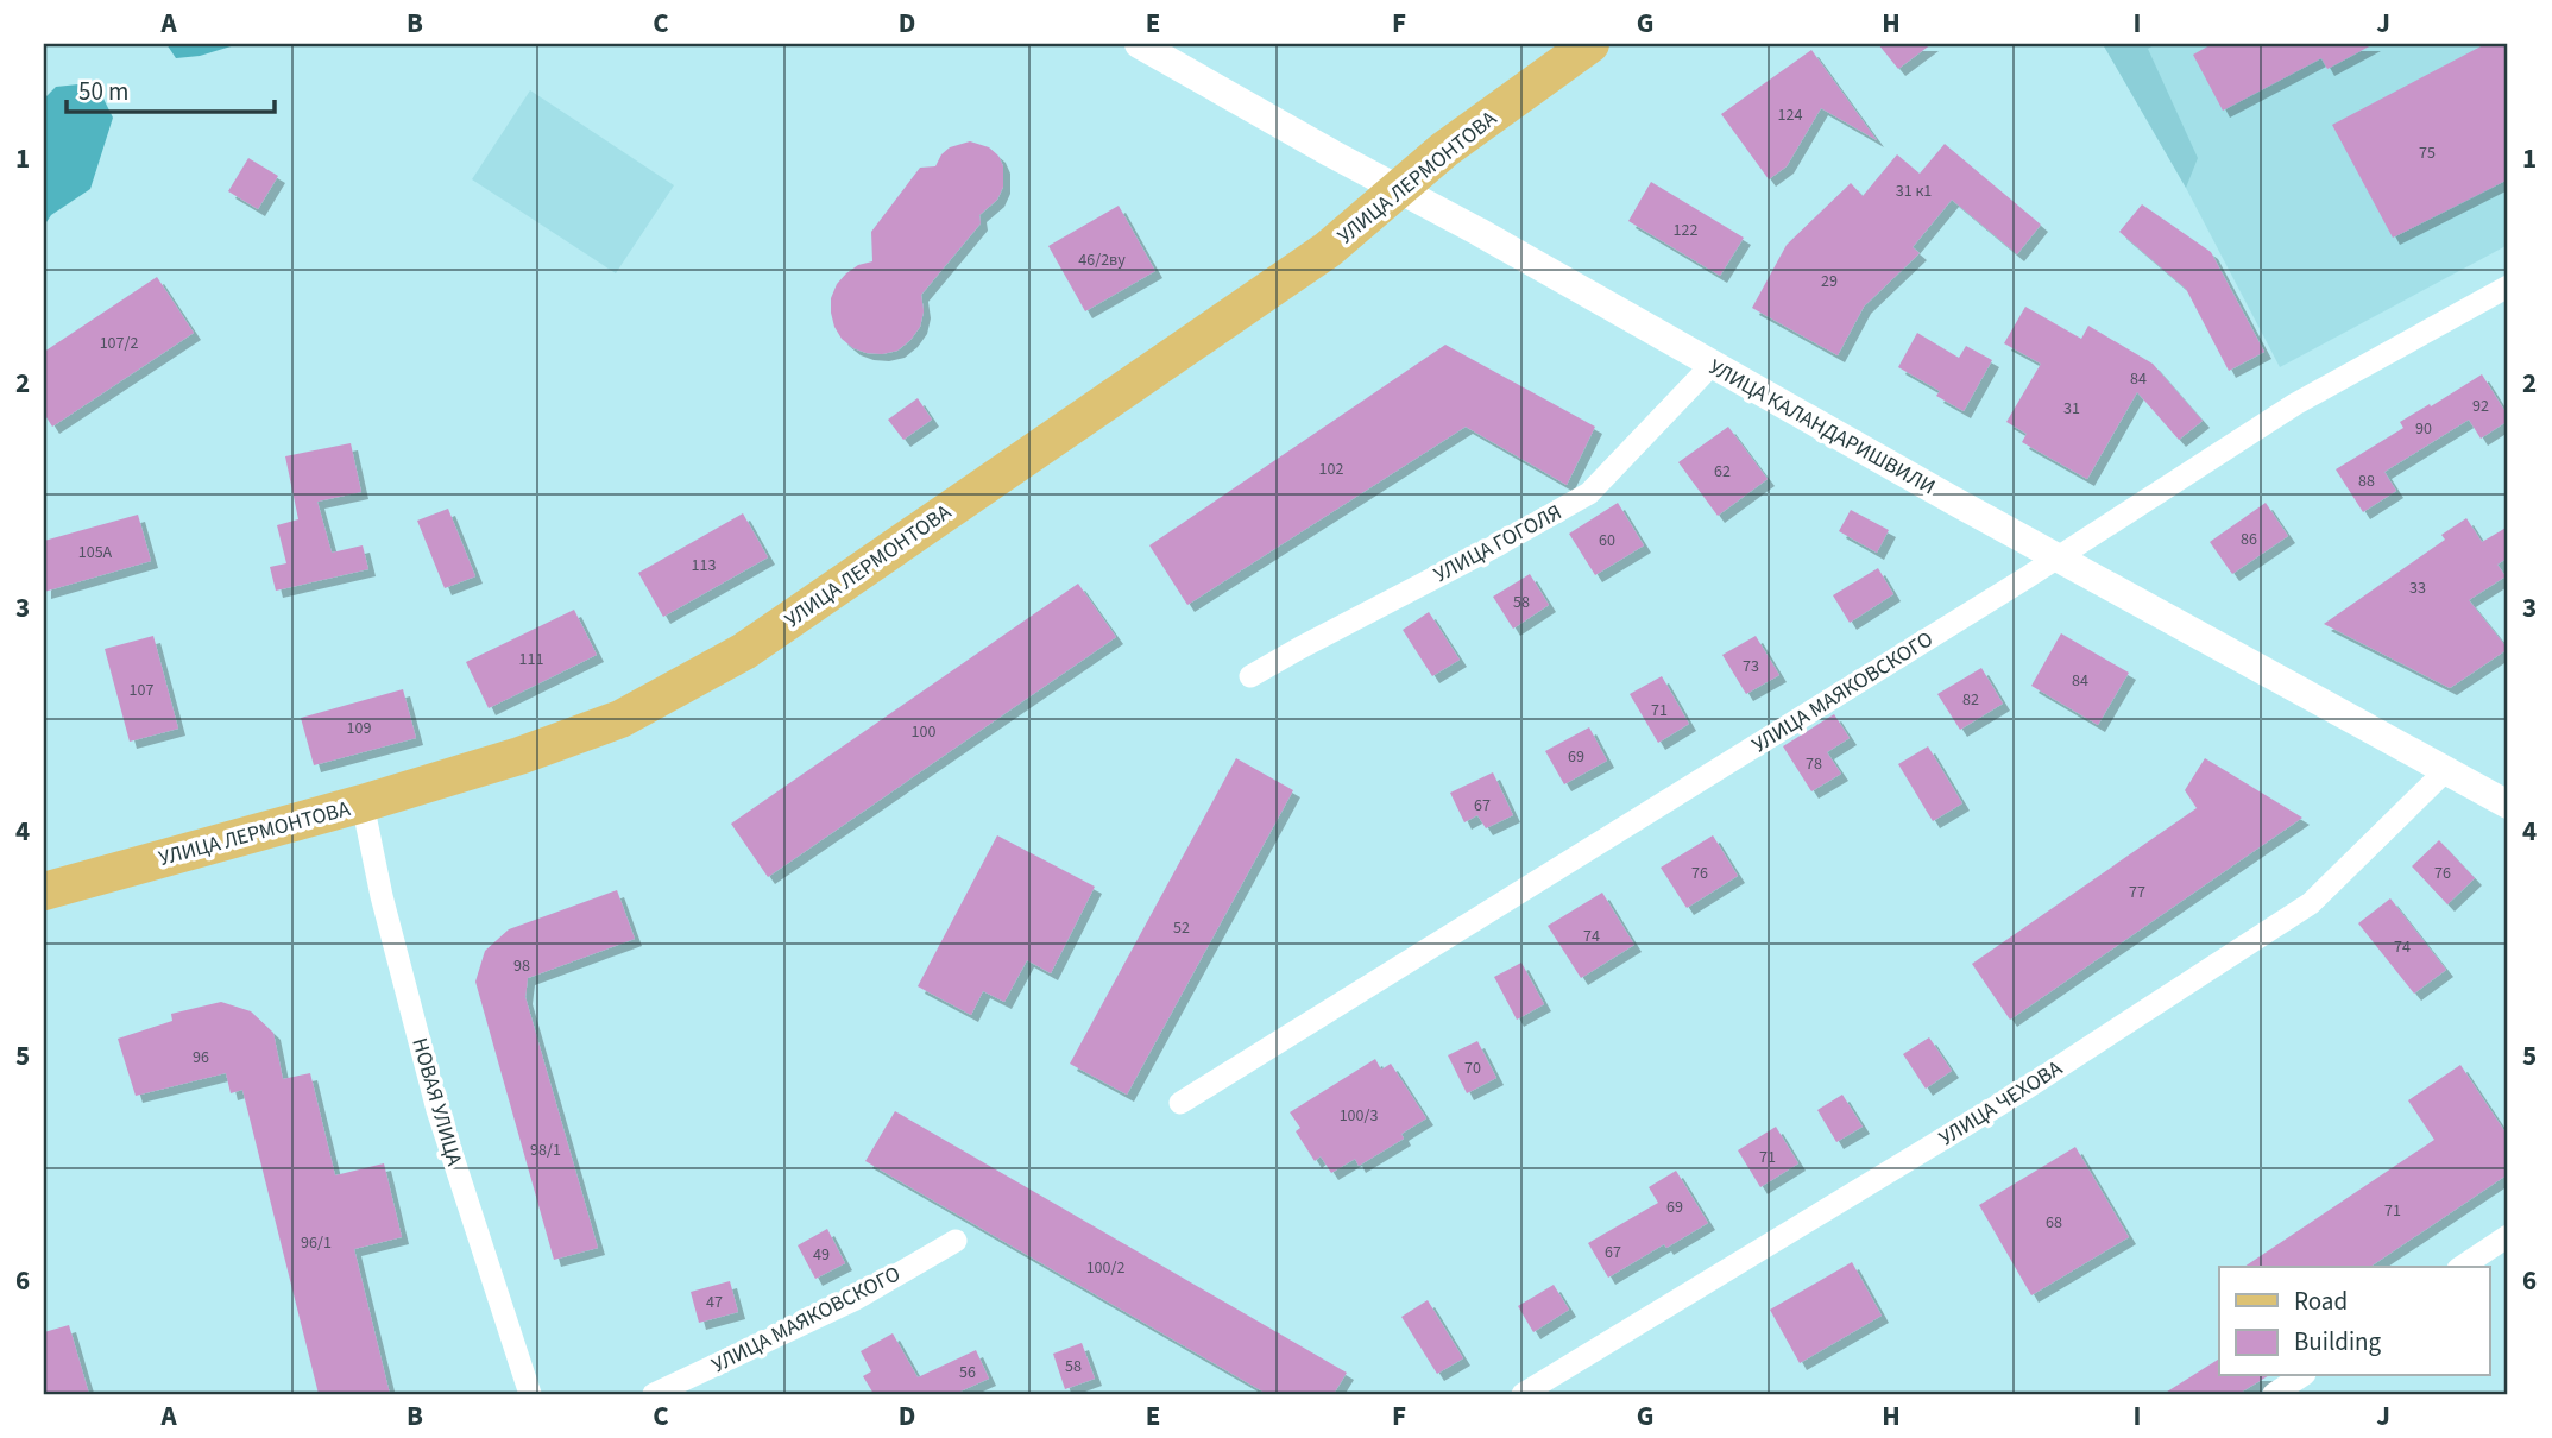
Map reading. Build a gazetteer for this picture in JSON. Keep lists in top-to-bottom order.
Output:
{
  "streets": {
    "main road": ["УЛИЦА ЛЕРМОНТОВА"],
    "street": [
      "УЛИЦА КАЛАНДАРИШВИЛИ",
      "УЛИЦА ГОГОЛЯ",
      "УЛИЦА МАЯКОВСКОГО",
      "НОВАЯ УЛИЦА",
      "УЛИЦА ЧЕХОВА"
    ]
  },
  "crossings": [
    ["УЛИЦА ЛЕРМОНТОВА", "УЛИЦА КАЛАНДАРИШВИЛИ"],
    ["УЛИЦА ЛЕРМОНТОВА", "НОВАЯ УЛИЦА"],
    ["УЛИЦА КАЛАНДАРИШВИЛИ", "УЛИЦА ГОГОЛЯ"],
    ["УЛИЦА КАЛАНДАРИШВИЛИ", "УЛИЦА МАЯКОВСКОГО"],
    ["УЛИЦА КАЛАНДАРИШВИЛИ", "УЛИЦА ЧЕХОВА"]
  ],
  "house_numbers": [
    "124",
    "75",
    "31 к1",
    "122",
    "46/2ву",
    "29",
    "107/2",
    "84",
    "92",
    "31",
    "90",
    "102",
    "62",
    "88",
    "86",
    "60",
    "105А",
    "113",
    "33",
    "58",
    "111",
    "73",
    "84",
    "107",
    "82",
    "71",
    "109",
    "100",
    "69",
    "78",
    "67",
    "76",
    "76",
    "77",
    "52",
    "74",
    "74",
    "98",
    "96",
    "70",
    "100/3",
    "98/1",
    "71",
    "69",
    "71",
    "68",
    "96/1",
    "67",
    "49",
    "100/2",
    "47",
    "58",
    "56"
  ],
  "legend": ["Road", "Building"],
  "scale_bar": "50 m",
  "grid": {
    "columns": [
      "A",
      "B",
      "C",
      "D",
      "E",
      "F",
      "G",
      "H",
      "I",
      "J"
    ],
    "rows": [
      "1",
      "2",
      "3",
      "4",
      "5",
      "6"
    ]
  }
}
